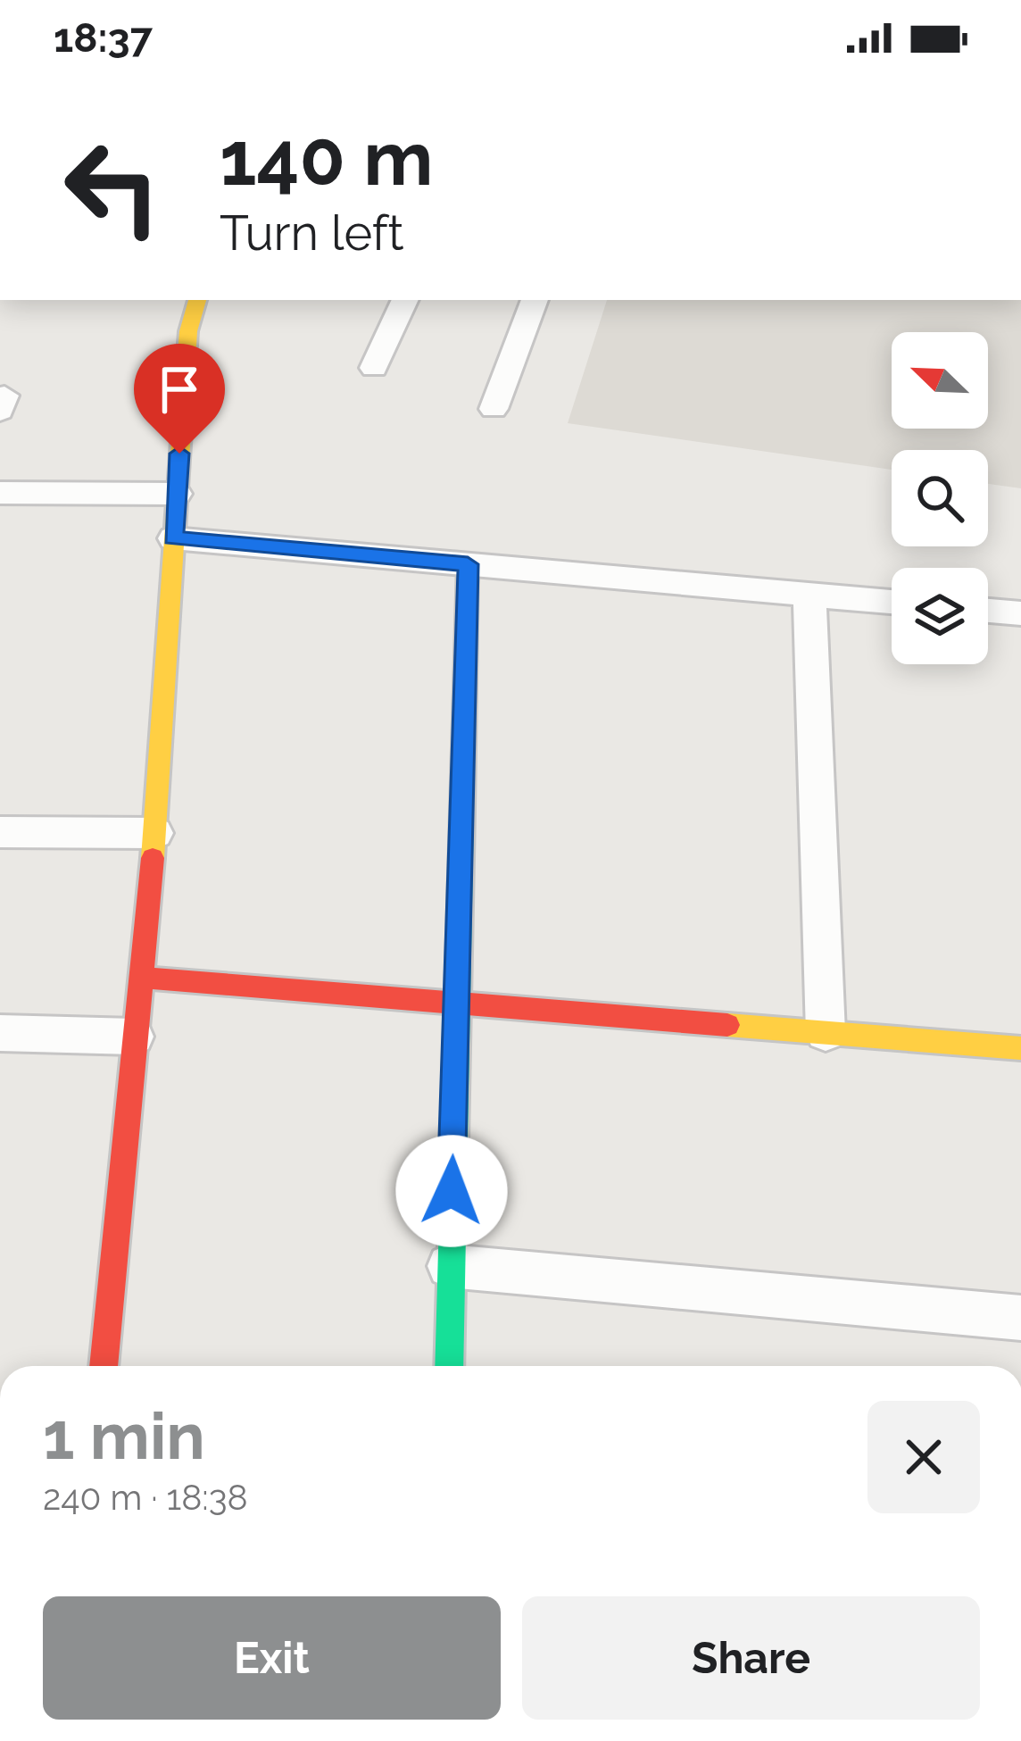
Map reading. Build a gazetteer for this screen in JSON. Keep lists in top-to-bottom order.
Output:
{
  "north": "top left",
  "page": {
    "status": "18:37",
    "turn": ["140 m", "Turn left"],
    "heading": ["1 min", "240 m · 18:38"],
    "buttons": ["Exit", "Share"]
  }
}
